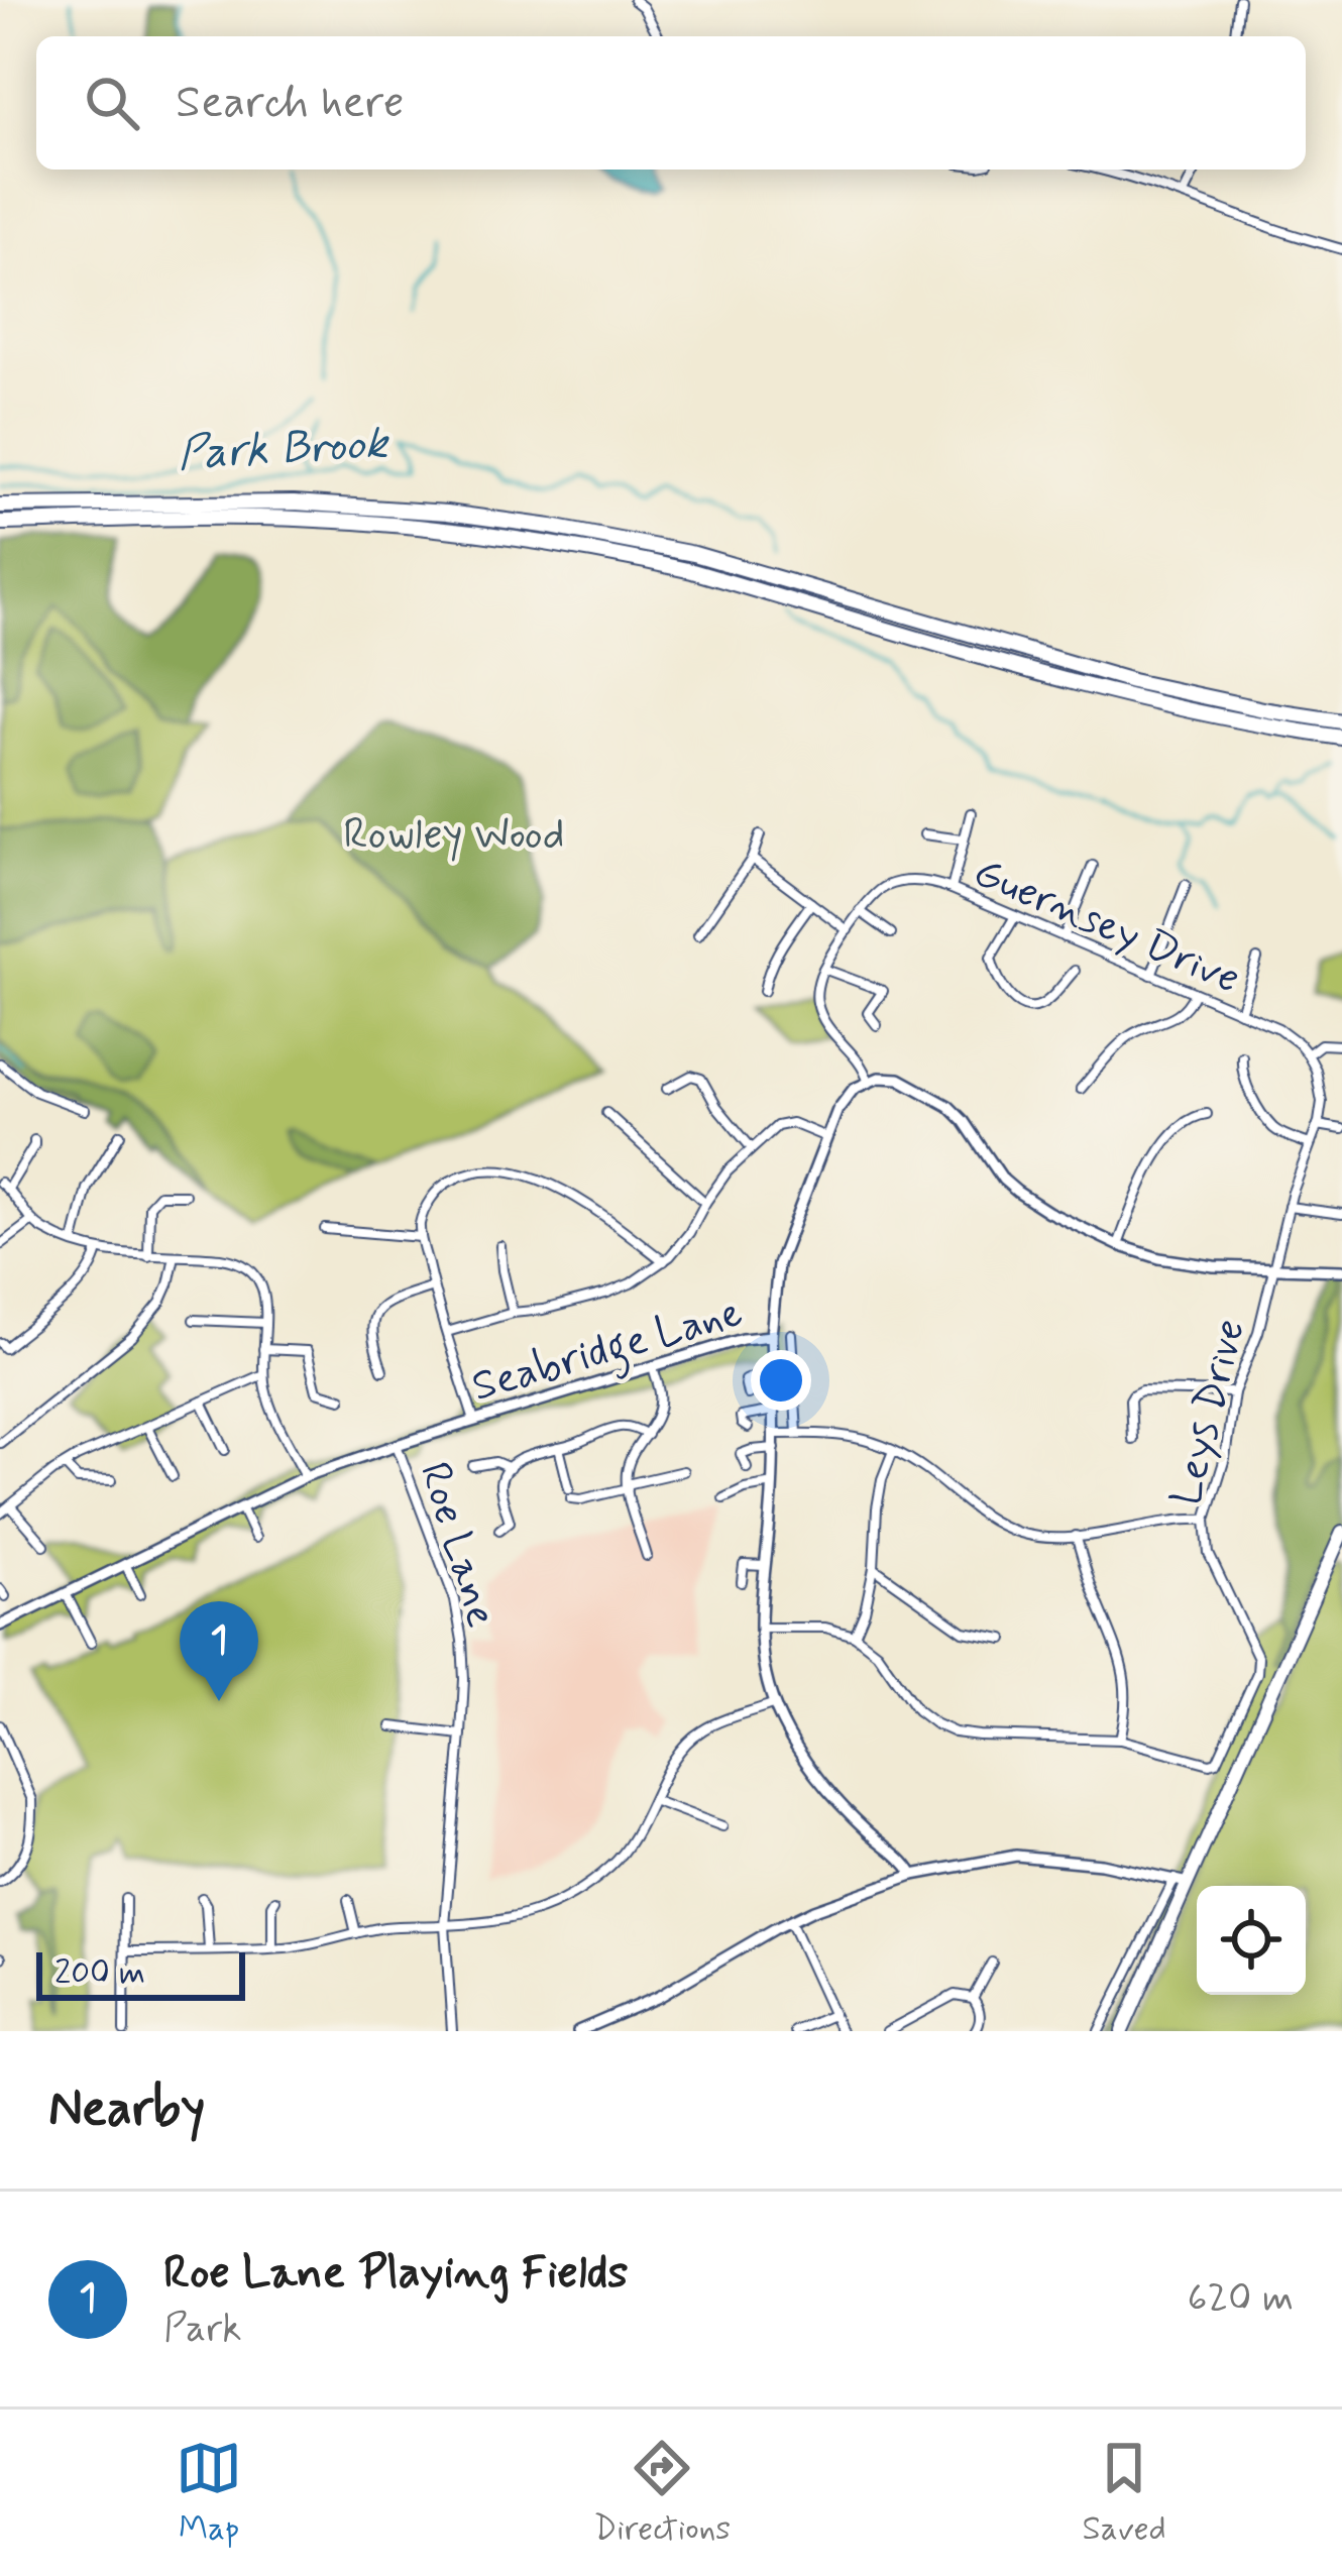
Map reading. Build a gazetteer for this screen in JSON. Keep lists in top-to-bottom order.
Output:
{
  "streets": {
    "street": [
      "Guernsey Drive",
      "Seabridge Lane",
      "Leys Drive",
      "Roe Lane"
    ]
  },
  "crossings": [
    ["Seabridge Lane", "Roe Lane"]
  ],
  "water": ["Park Brook"],
  "parks": ["Rowley Wood"],
  "scale_bar": "200 m",
  "page": {
    "search": "Search here",
    "pins": "1",
    "scale": "200 m",
    "heading": "Nearby",
    "list": [
      {
        "mark": "1",
        "name": "Roe Lane Playing Fields",
        "note": "Park",
        "value": "620 m"
      }
    ],
    "nav": ["Map", "Directions", "Saved"]
  }
}
